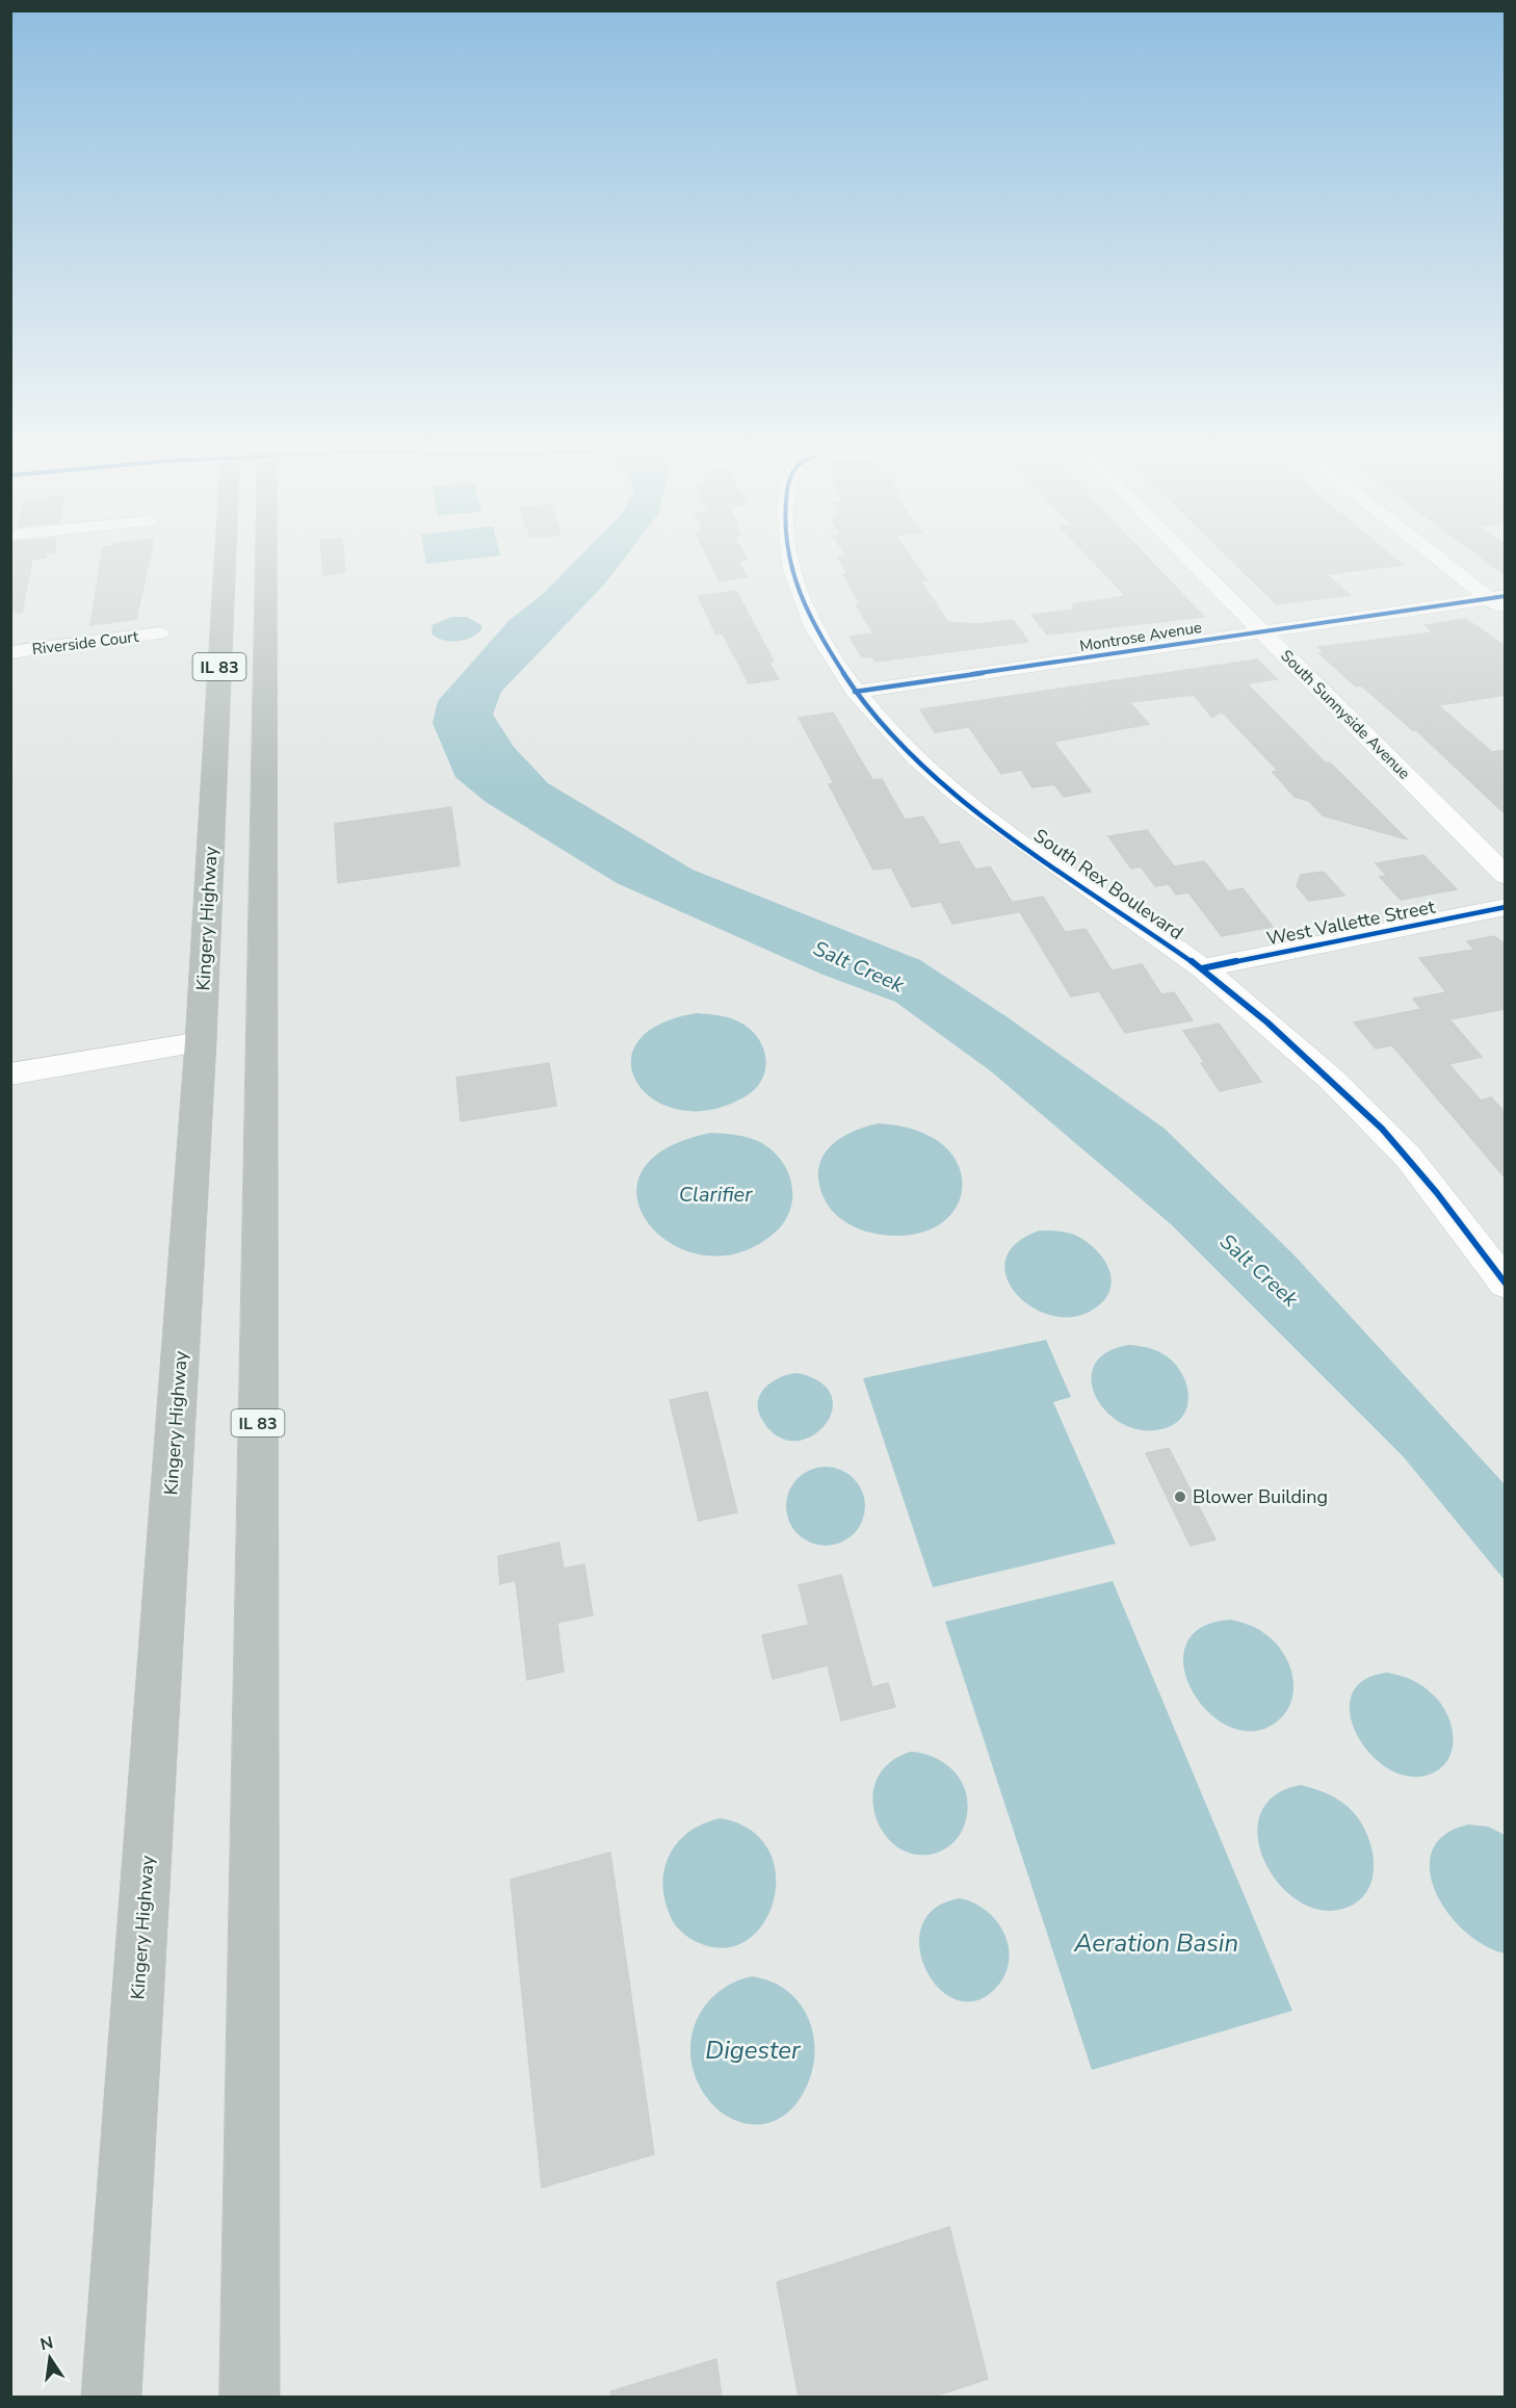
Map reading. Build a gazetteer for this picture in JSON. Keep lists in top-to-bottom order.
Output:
{
  "streets": {
    "highway": ["IL 83", "Kingery Highway"],
    "street": [
      "Montrose Avenue",
      "Riverside Court",
      "South Sunnyside Avenue",
      "South Rex Boulevard",
      "West Vallette Street"
    ]
  },
  "crossings": [
    ["Montrose Avenue", "South Sunnyside Avenue"],
    ["Montrose Avenue", "South Rex Boulevard"],
    ["South Rex Boulevard", "West Vallette Street"]
  ],
  "water": [
    "Salt Creek",
    "Clarifier",
    "Aeration Basin",
    "Digester"
  ],
  "places": ["Blower Building"],
  "north": "top"
}
